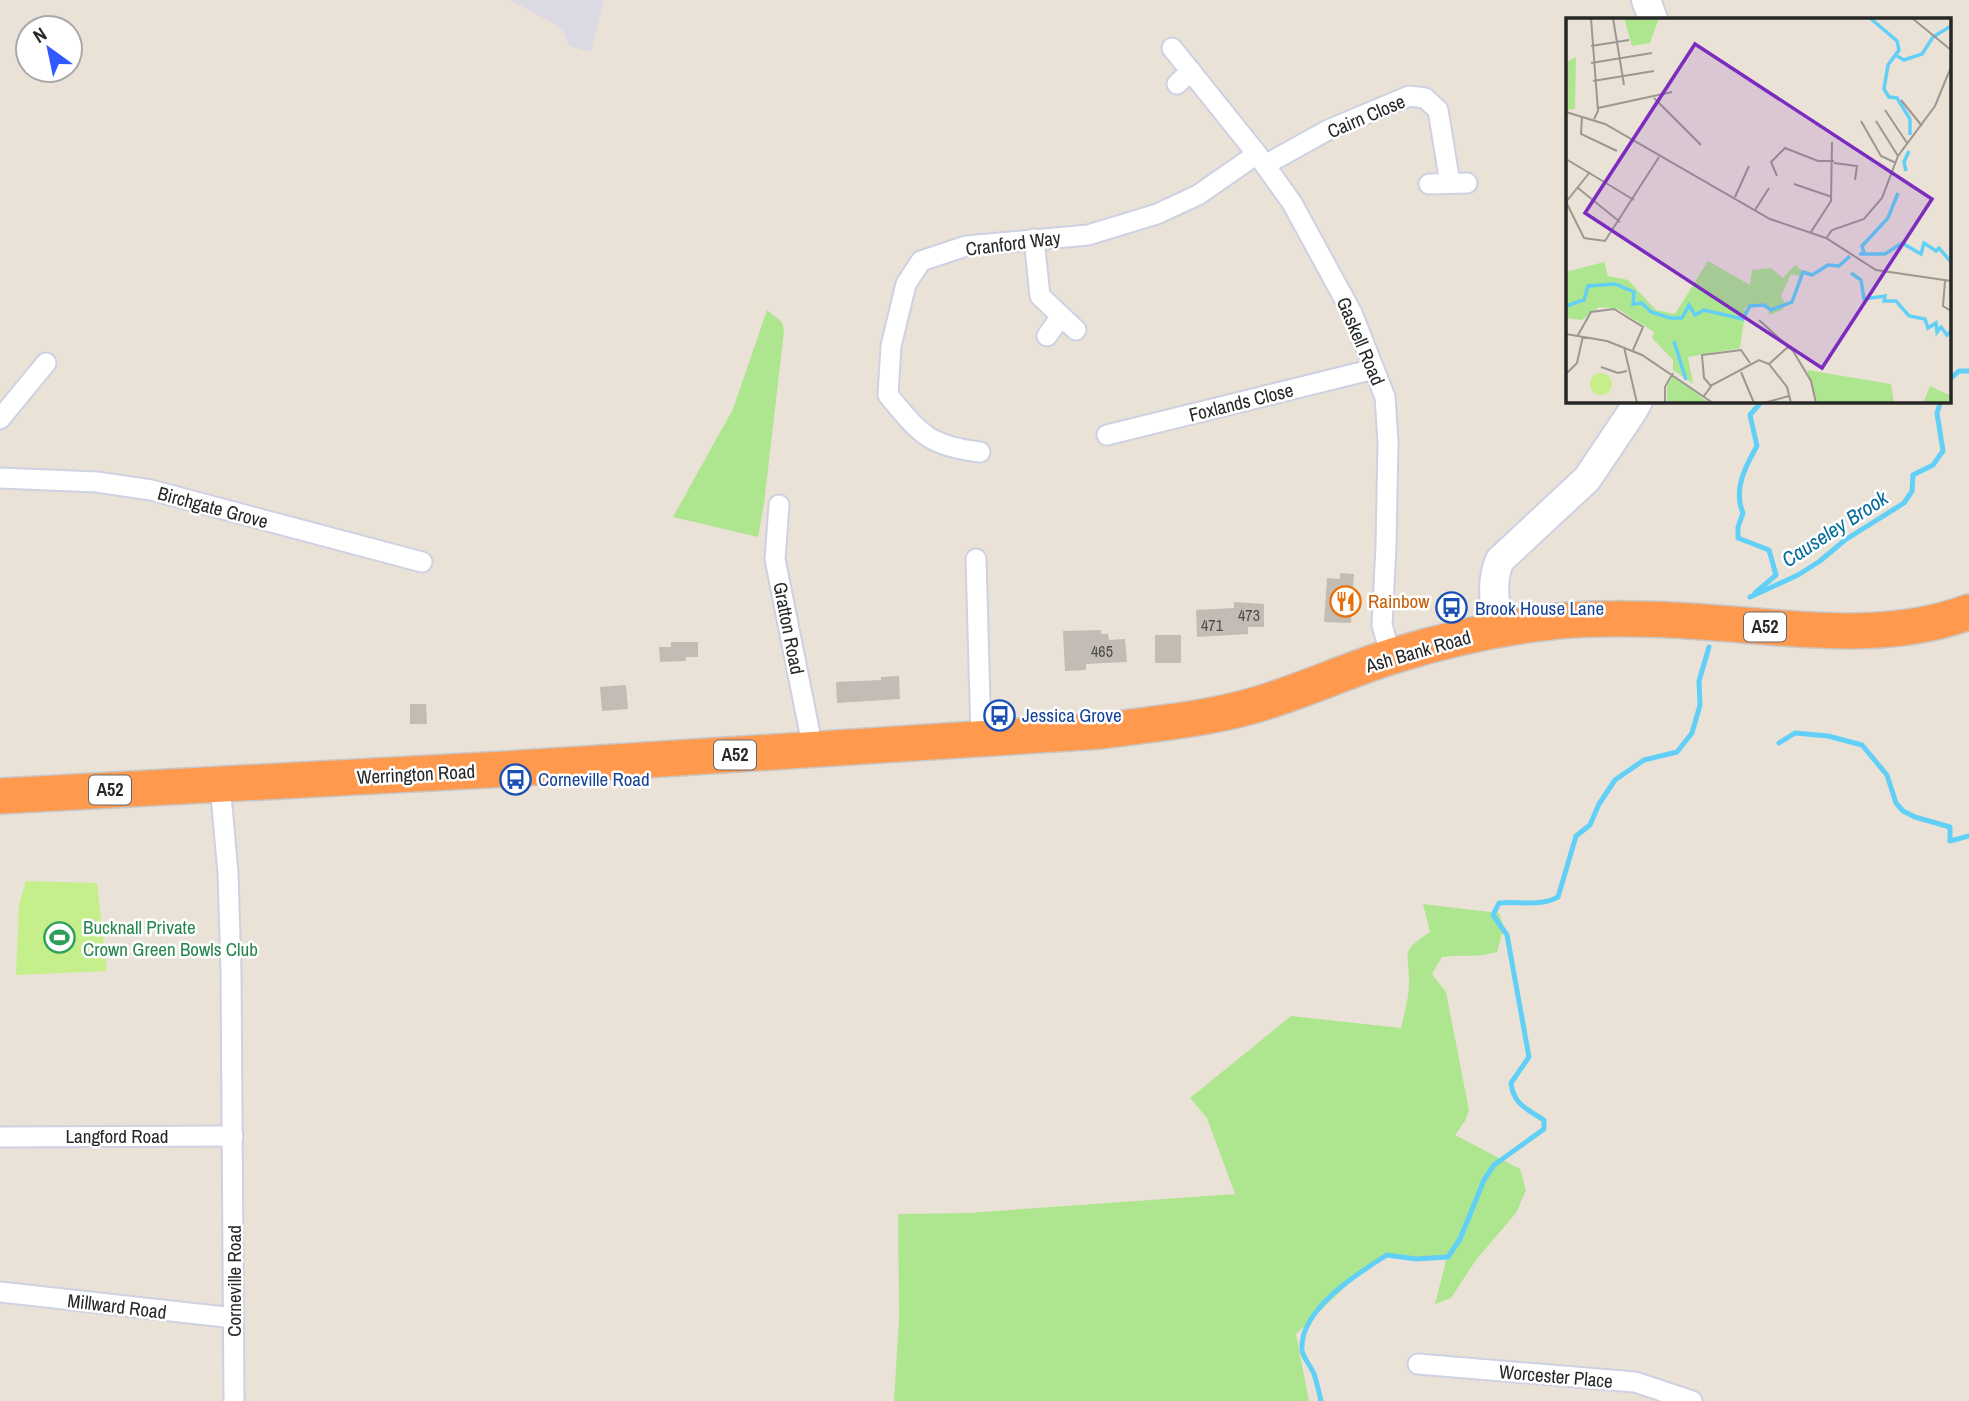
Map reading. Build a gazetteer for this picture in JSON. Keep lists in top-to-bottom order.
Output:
{
  "streets": {
    "highway": ["A52", "Ash Bank Road", "Werrington Road"],
    "street": [
      "Cairn Close",
      "Cranford Way",
      "Gaskell Road",
      "Foxlands Close",
      "Birchgate Grove",
      "Gratton Road",
      "Langford Road",
      "Corneville Road",
      "Millward Road",
      "Worcester Place"
    ]
  },
  "crossings": [
    ["Cairn Close", "Cranford Way"],
    ["Cairn Close", "Gaskell Road"],
    ["Cranford Way", "Gaskell Road"],
    ["Gaskell Road", "Foxlands Close"],
    ["Gaskell Road", "Ash Bank Road"],
    ["Gratton Road", "Werrington Road"],
    ["Ash Bank Road", "Werrington Road"],
    ["Werrington Road", "Corneville Road"],
    ["Langford Road", "Corneville Road"],
    ["Corneville Road", "Millward Road"]
  ],
  "water": ["Causeley Brook"],
  "places": {
    "restaurant": ["Rainbow"],
    "bus stop": ["Brook House Lane", "Jessica Grove", "Corneville Road"],
    "sports": ["Bucknall Private Crown Green Bowls Club"]
  },
  "house_numbers": ["473", "471", "465"],
  "north": "top left"
}
